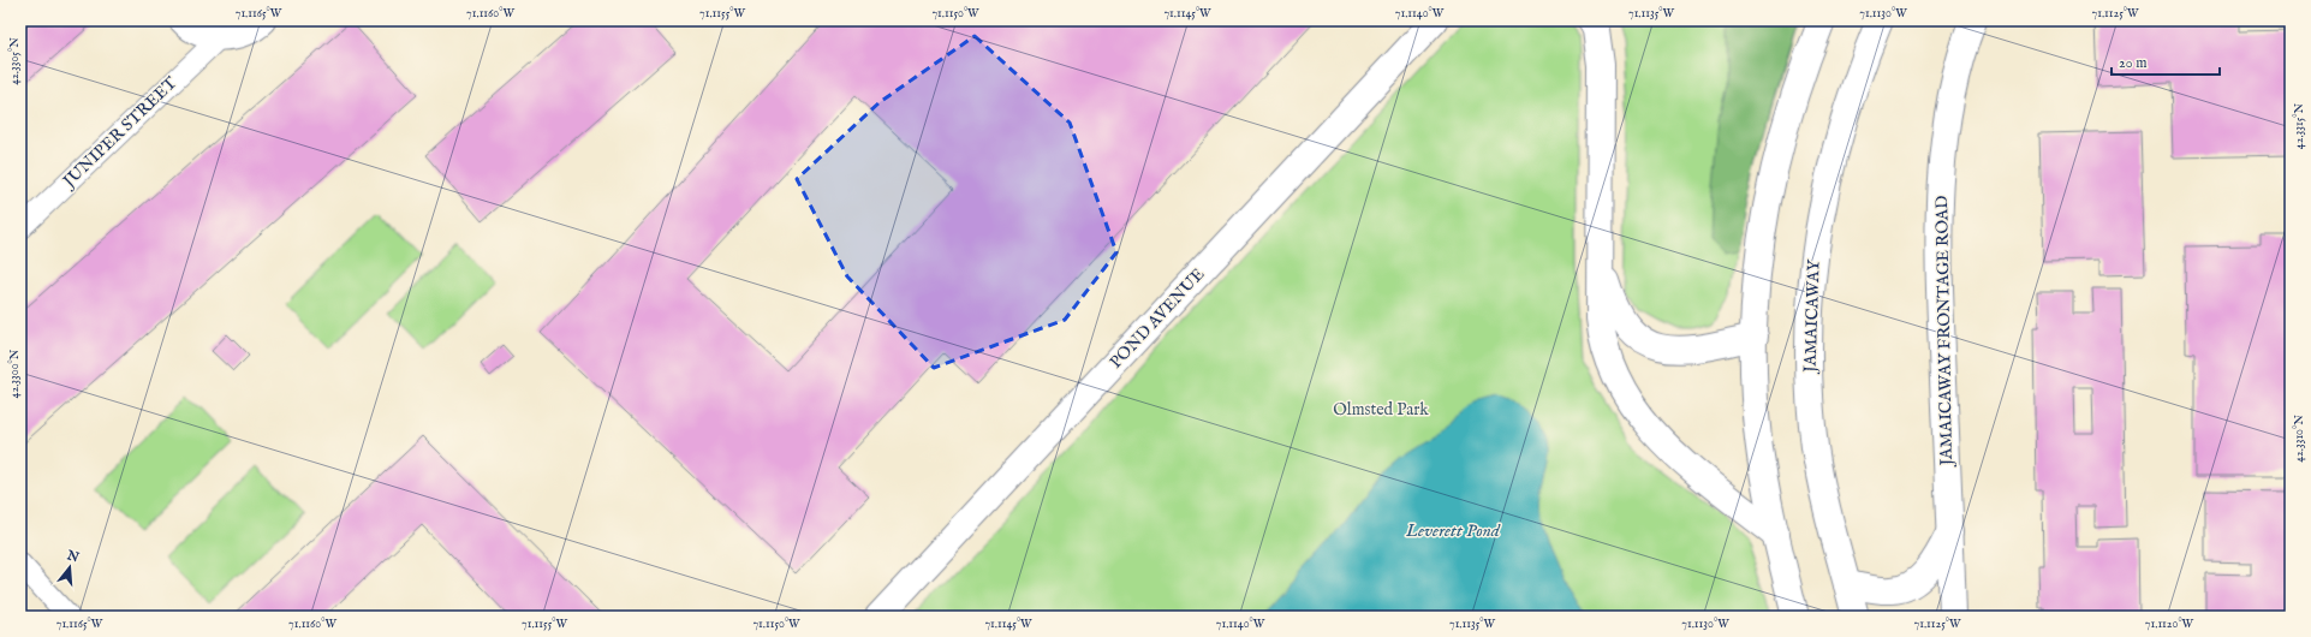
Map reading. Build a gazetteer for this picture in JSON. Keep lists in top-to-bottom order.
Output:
{
  "streets": {
    "main road": ["JAMAICAWAY", "POND AVENUE", "JAMAICAWAY FRONTAGE ROAD"],
    "lane": ["JUNIPER STREET"]
  },
  "water": ["Leverett Pond"],
  "parks": ["Olmsted Park"],
  "scale_bar": "20 m",
  "north": "top",
  "coordinates": [
    "71.1165°W",
    "71.1160°W",
    "71.1155°W",
    "71.1150°W",
    "71.1145°W",
    "71.1140°W",
    "71.1135°W",
    "71.1130°W",
    "71.1125°W",
    "42.3305°N",
    "42.3315°N",
    "42.3300°N",
    "42.3310°N",
    "71.1120°W"
  ]
}
